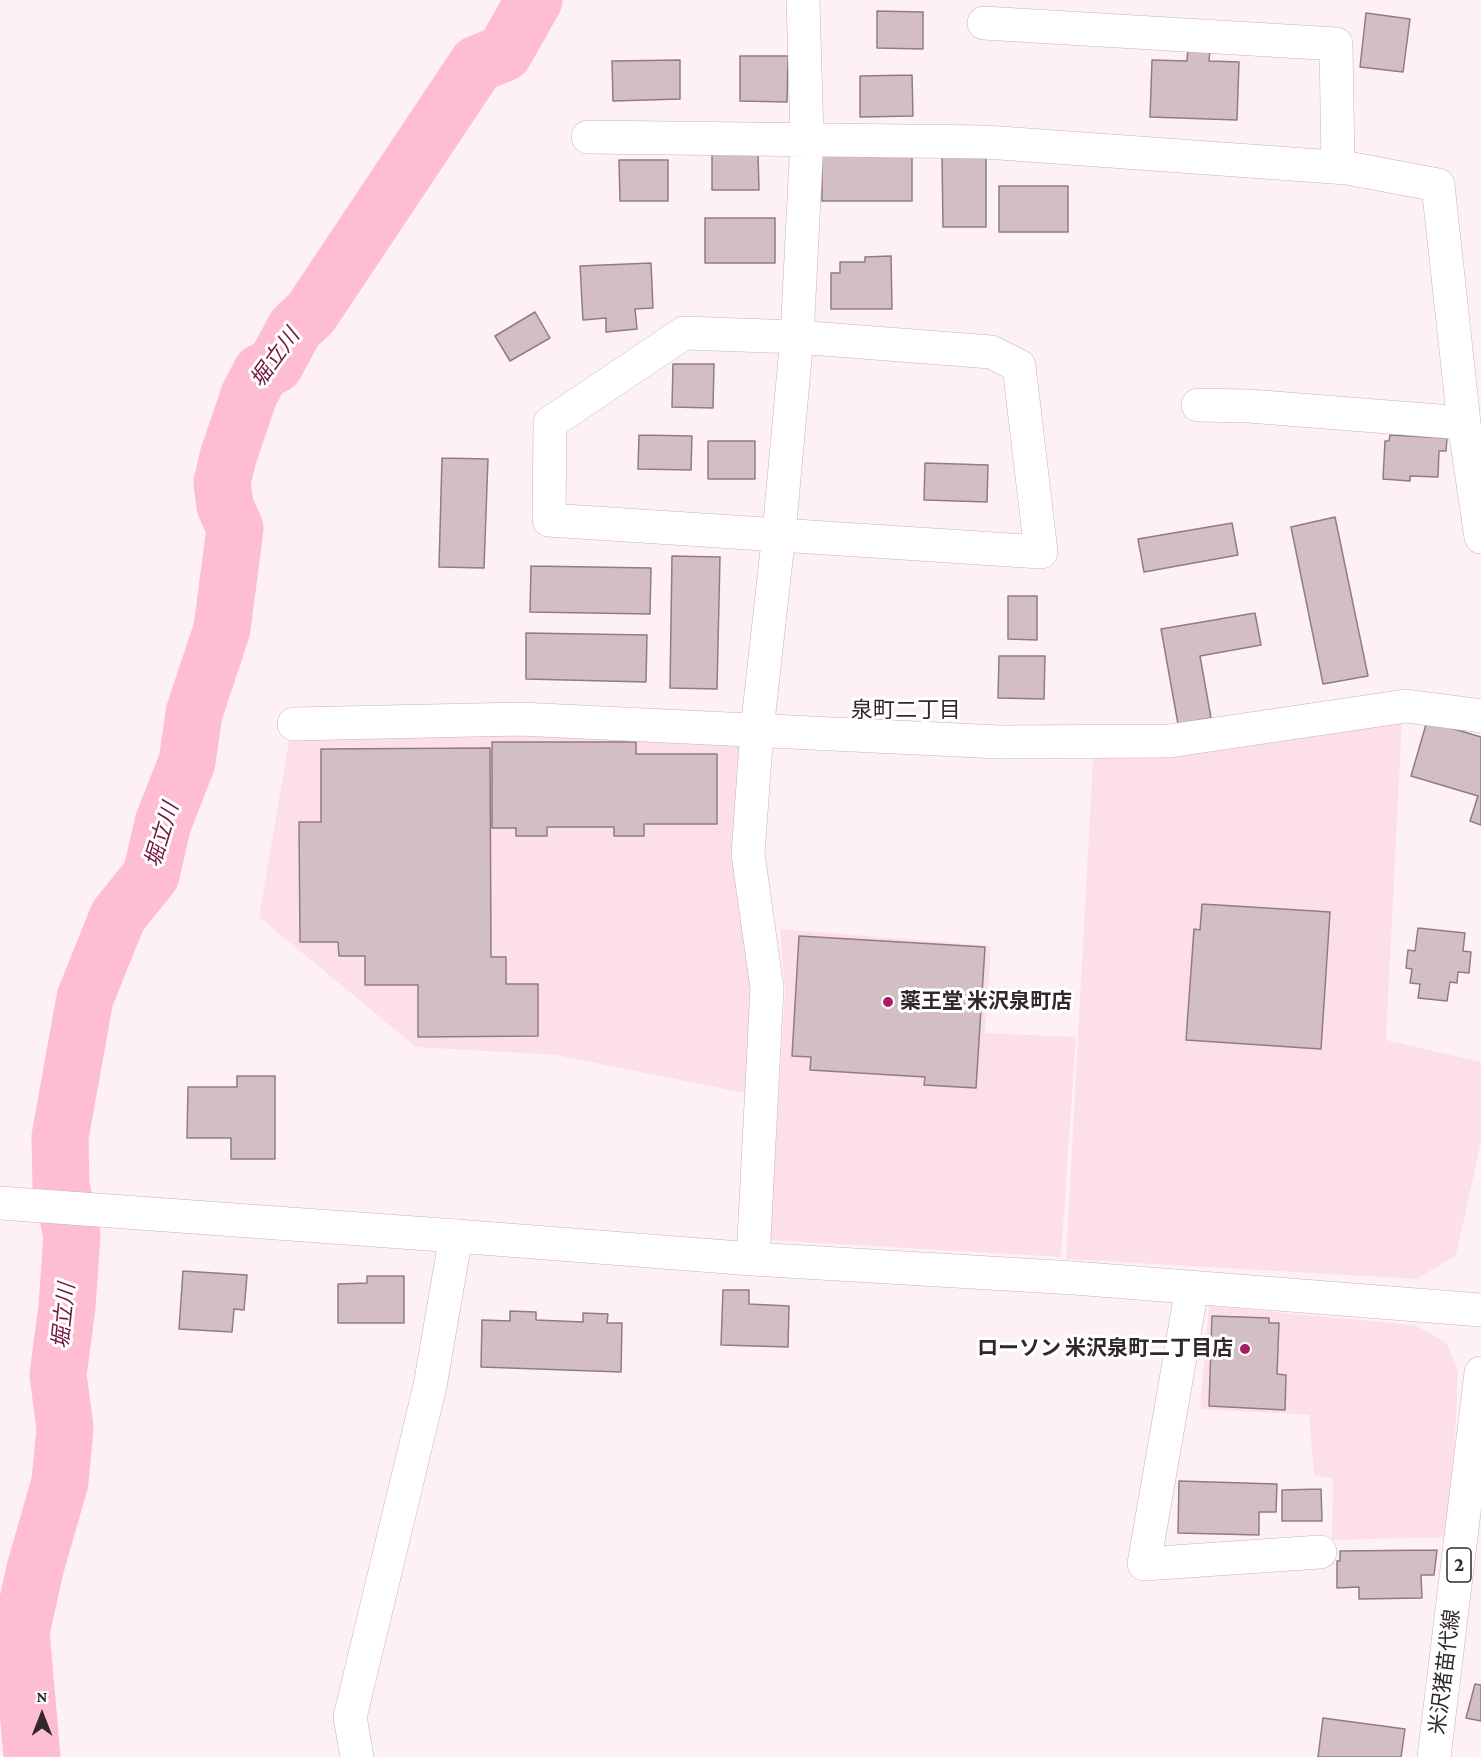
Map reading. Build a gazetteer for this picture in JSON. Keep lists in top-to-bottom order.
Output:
{
  "streets": {
    "street": ["2", "米沢猪苗代線"]
  },
  "districts": ["泉町二丁目"],
  "water": ["堀立川"],
  "places": ["薬王堂 米沢泉町店", "ローソン 米沢泉町二丁目店"],
  "north": "top"
}
